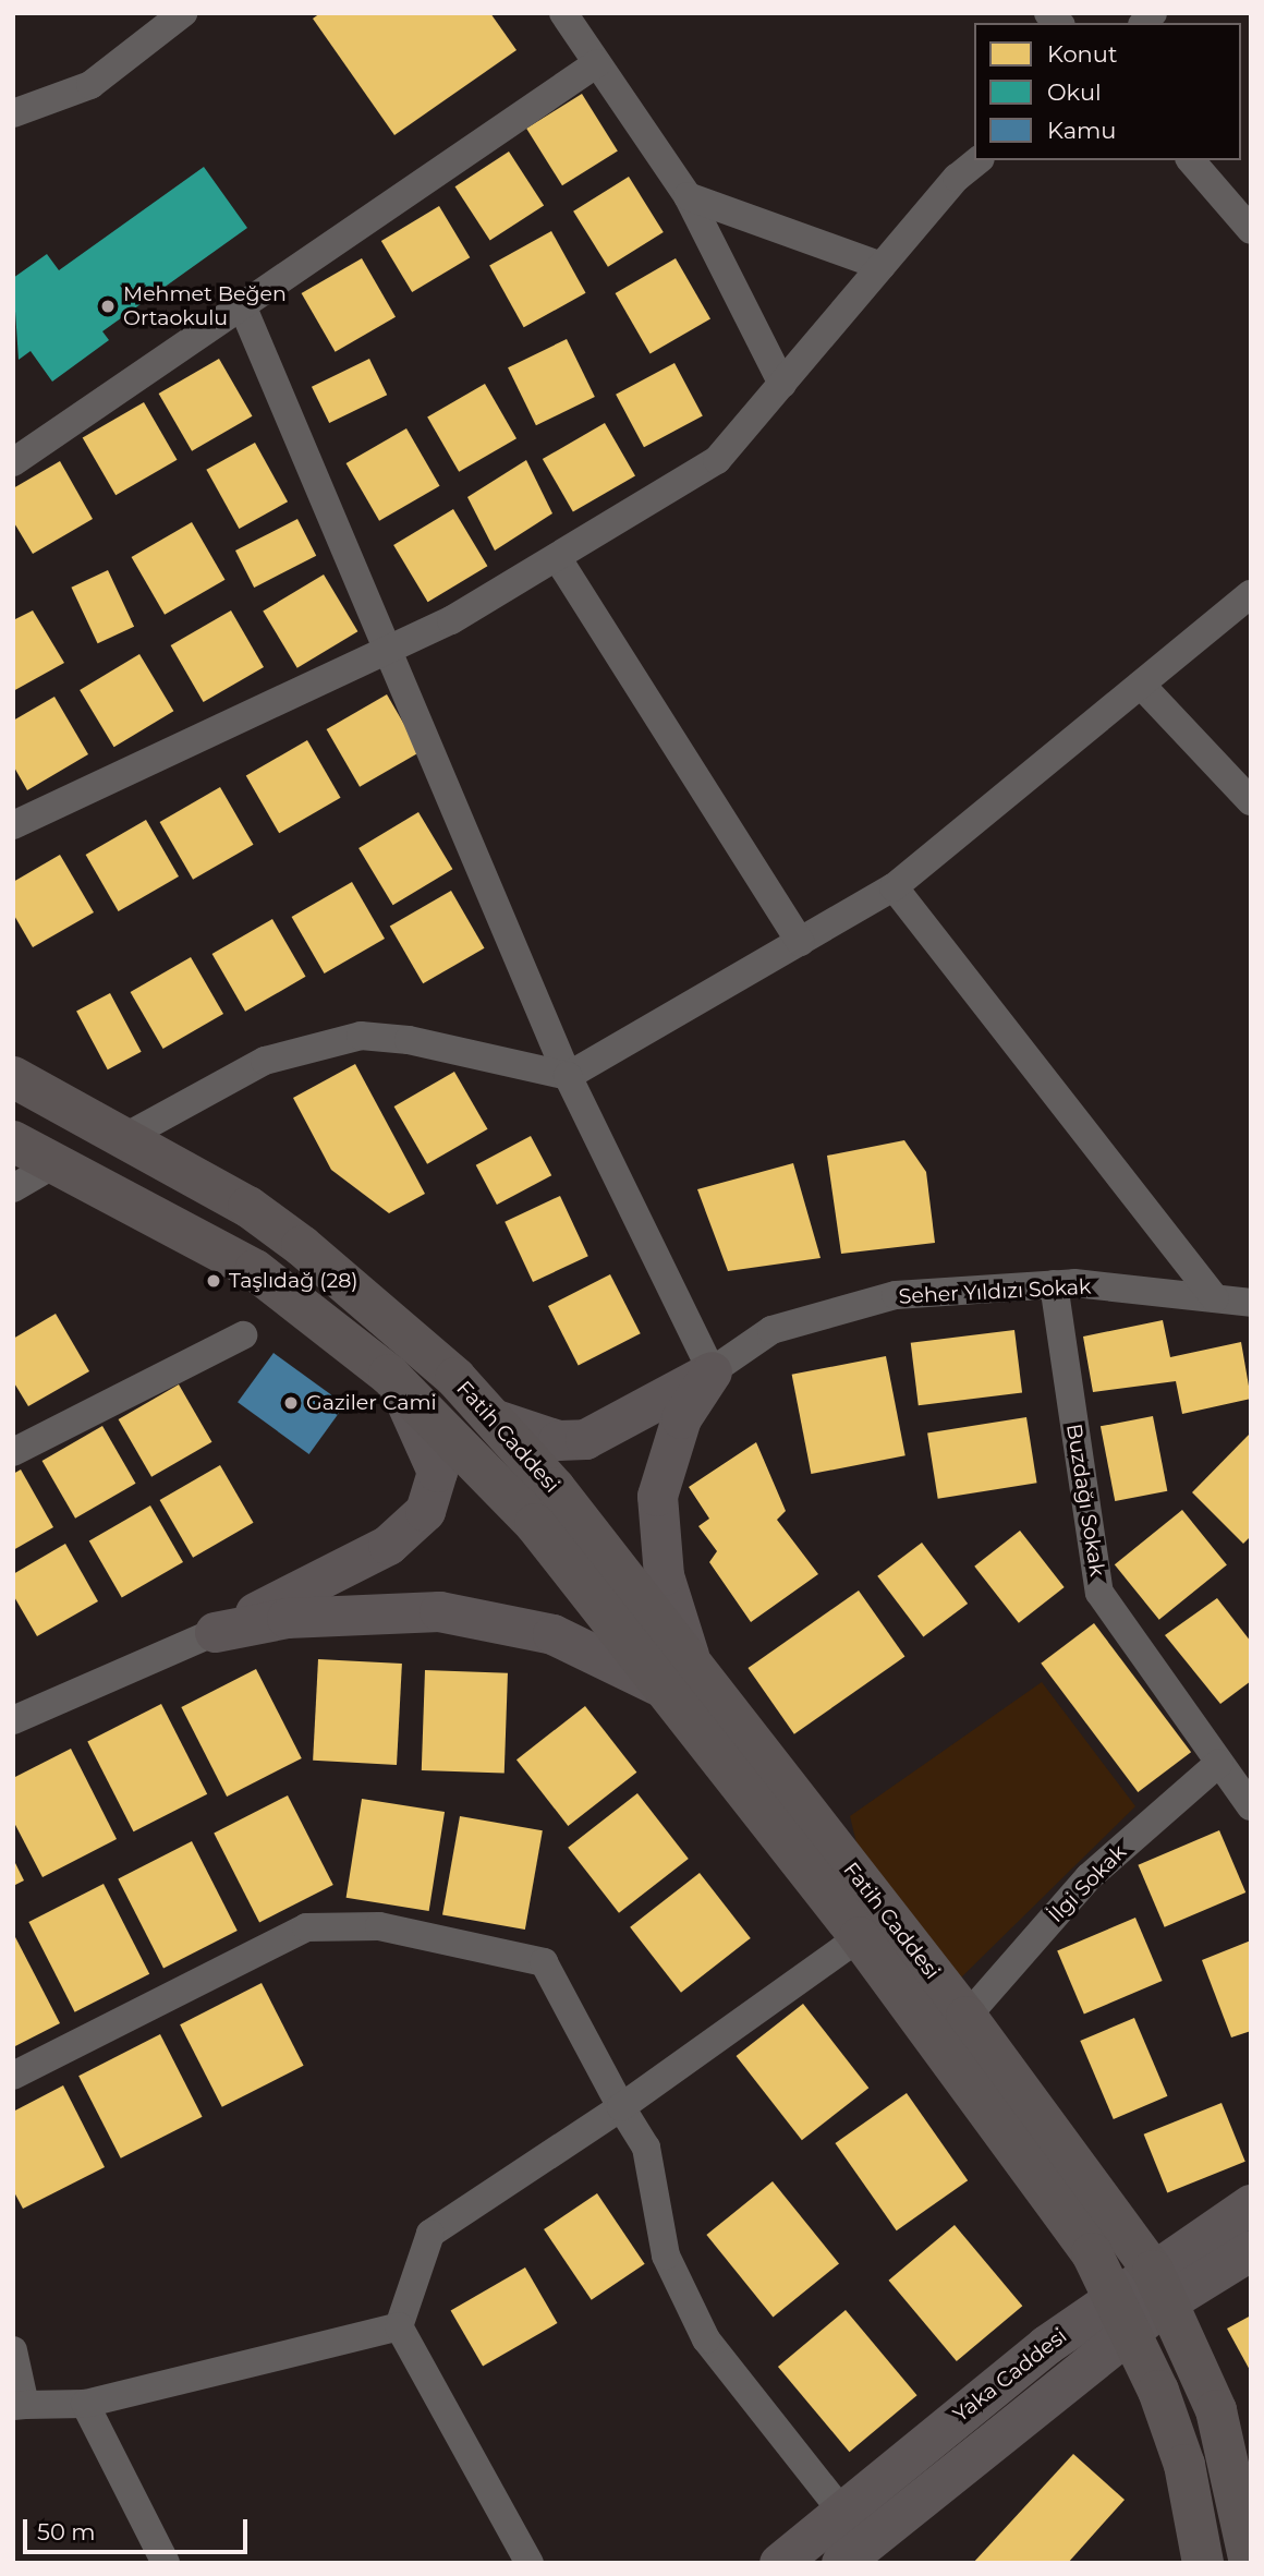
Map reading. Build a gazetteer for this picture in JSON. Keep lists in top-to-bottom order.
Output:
{
  "streets": {
    "main road": ["Fatih Caddesi"],
    "street": [
      "Seher Yıldızı Sokak",
      "Buzdağı Sokak",
      "İlgi Sokak",
      "Yaka Caddesi"
    ]
  },
  "crossings": [
    ["Seher Yıldızı Sokak", "Buzdağı Sokak"],
    ["Fatih Caddesi", "İlgi Sokak"],
    ["Fatih Caddesi", "Yaka Caddesi"],
    ["Buzdağı Sokak", "İlgi Sokak"]
  ],
  "places": ["Mehmet Beğen Ortaokulu", "Taşlıdağ (28)", "Gaziler Cami"],
  "legend": ["Konut", "Okul", "Kamu"],
  "scale_bar": "50 m"
}
